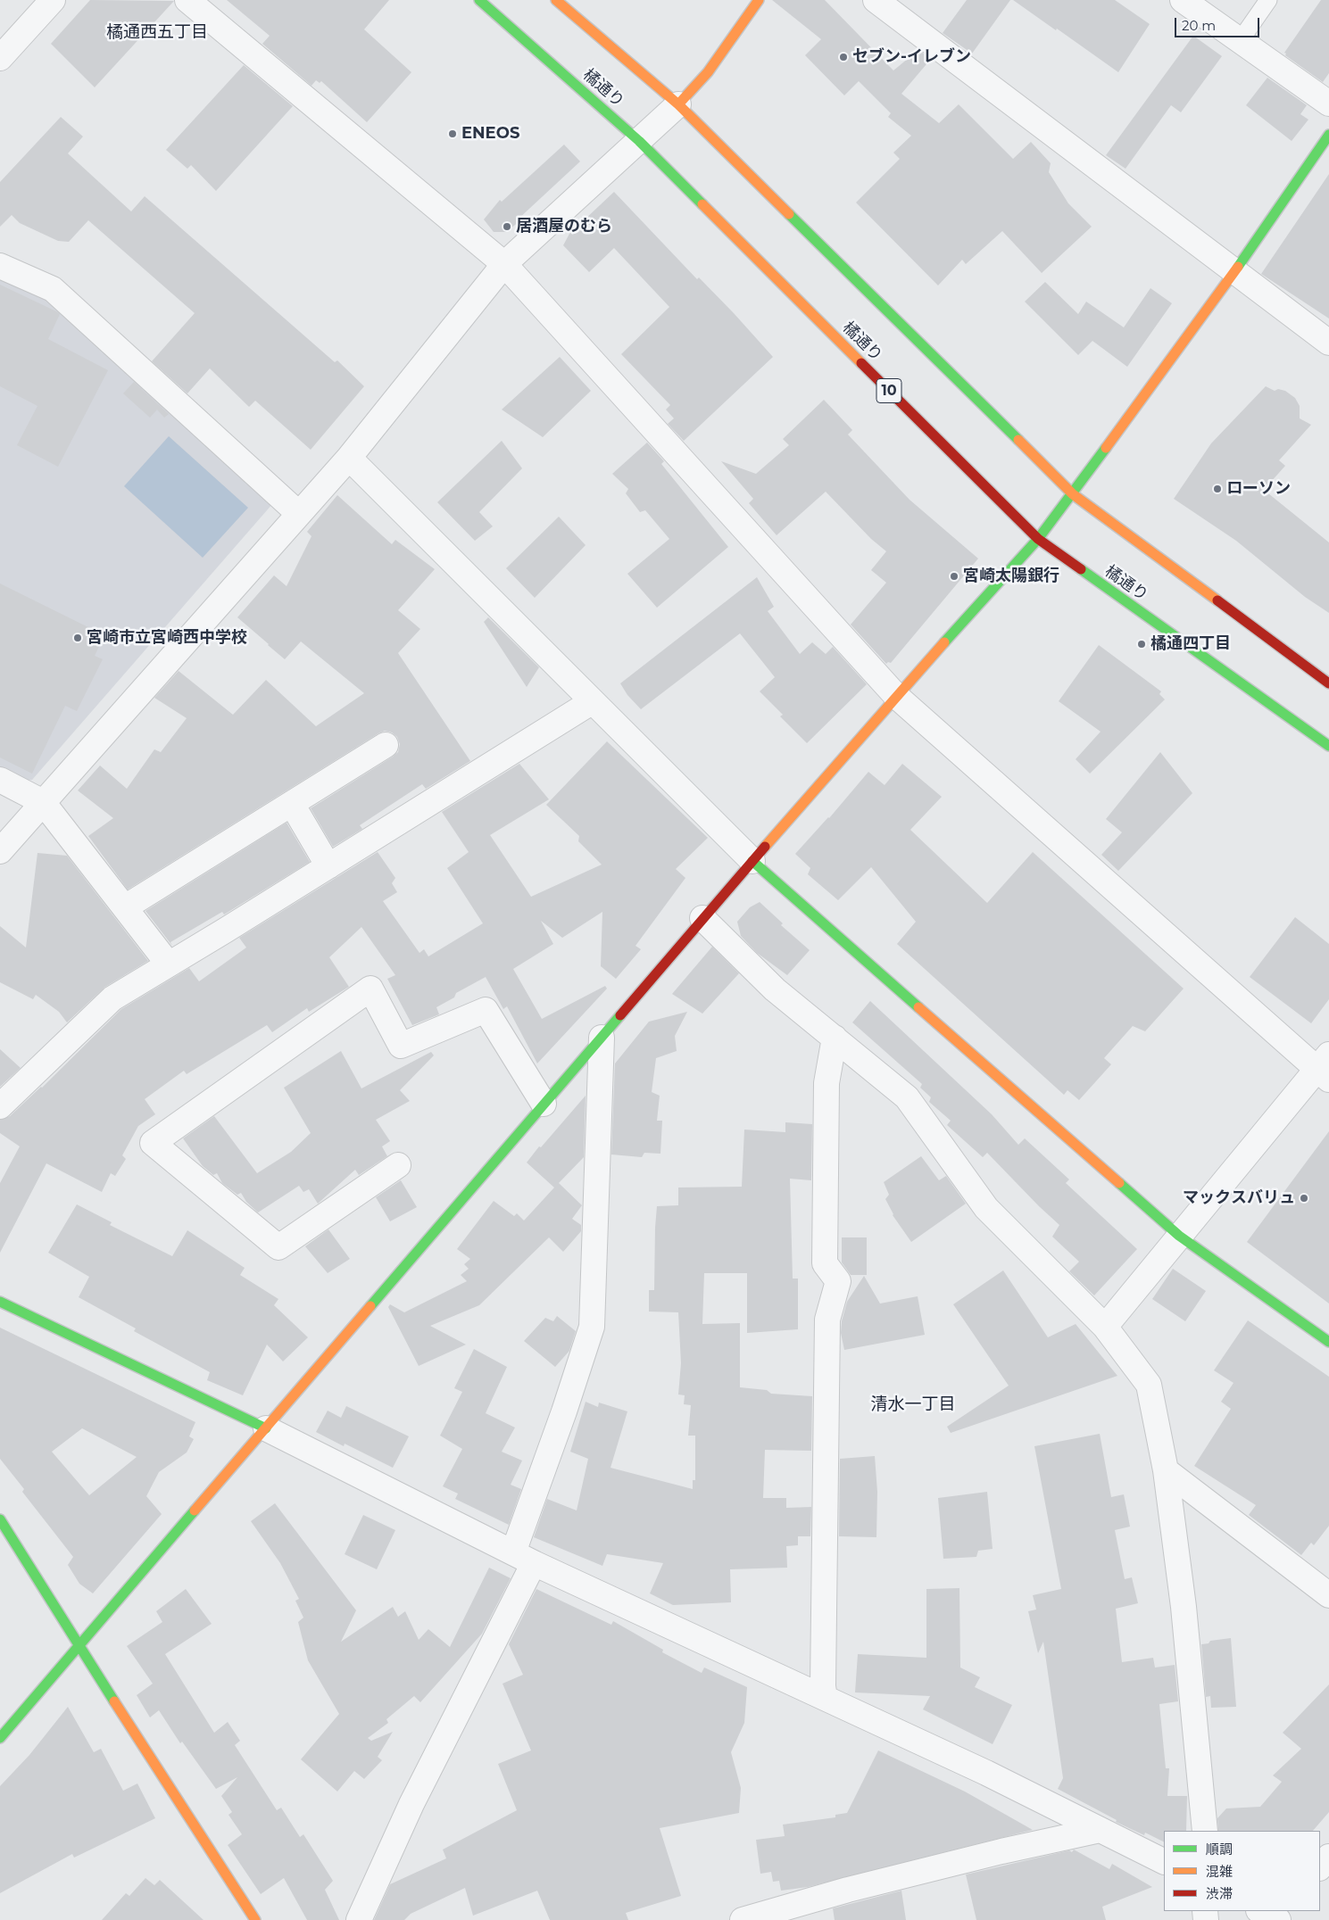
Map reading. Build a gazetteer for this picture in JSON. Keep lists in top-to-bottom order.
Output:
{
  "streets": {
    "main road": ["橘通り", "10"]
  },
  "districts": ["橘通西五丁目", "清水一丁目"],
  "places": [
    "セブン-イレブン",
    "ENEOS",
    "居酒屋のむら",
    "ローソン",
    "宮崎太陽銀行",
    "宮崎市立宮崎西中学校",
    "橘通四丁目",
    "マックスバリュ"
  ],
  "legend": ["順調", "混雑", "渋滞"],
  "scale_bar": "20 m"
}
